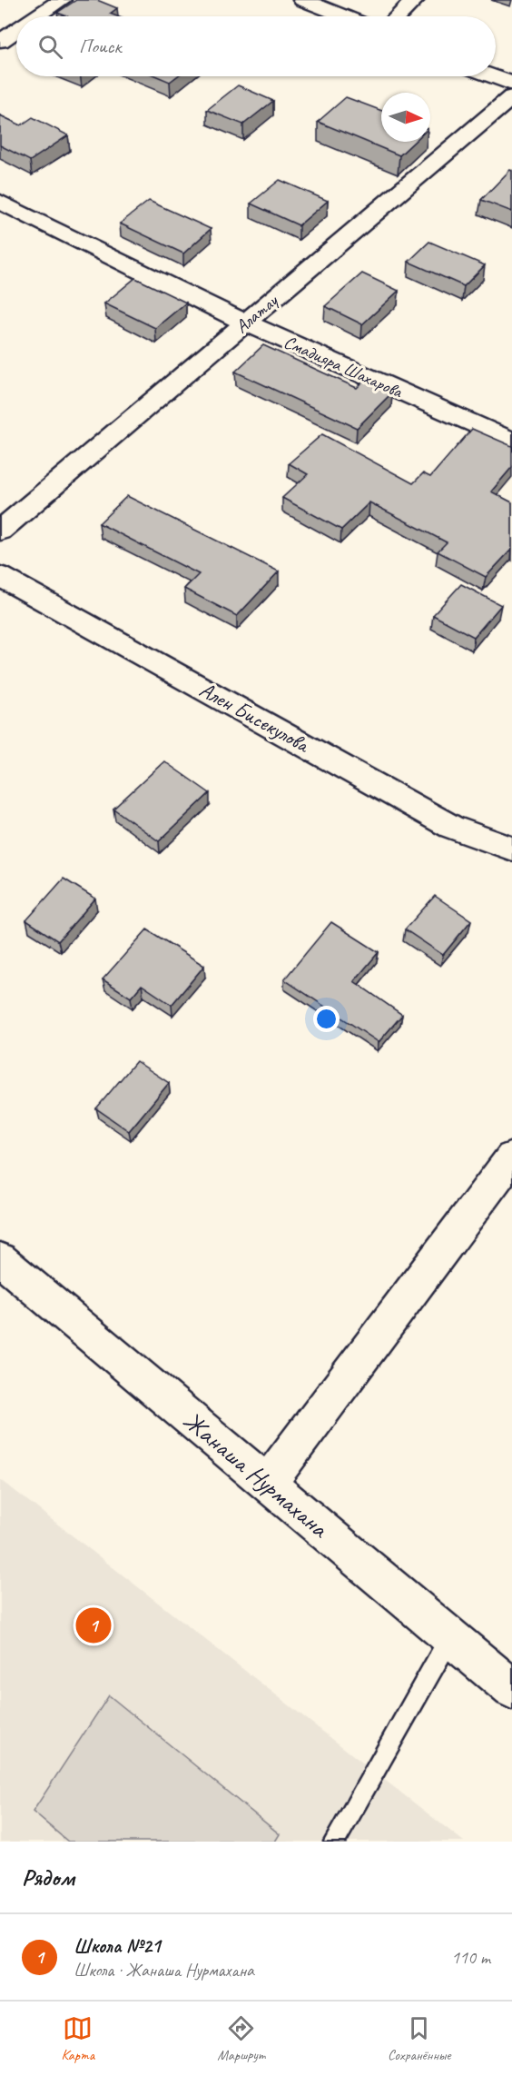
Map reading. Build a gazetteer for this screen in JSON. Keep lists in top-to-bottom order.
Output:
{
  "streets": {
    "main road": [
      "Алатау",
      "Смадияра Шахарова",
      "Ален Бисекулова",
      "Жанаша Нурмахана"
    ]
  },
  "crossings": [
    ["Алатау", "Смадияра Шахарова"]
  ],
  "north": "right",
  "page": {
    "search": "Поиск",
    "pins": "1",
    "heading": "Рядом",
    "list": [
      {
        "mark": "1",
        "name": "Школа №21",
        "note": "Школа · Жанаша Нурмахана",
        "value": "110 m"
      }
    ],
    "nav": ["Карта", "Маршрут", "Сохранённые"]
  }
}
